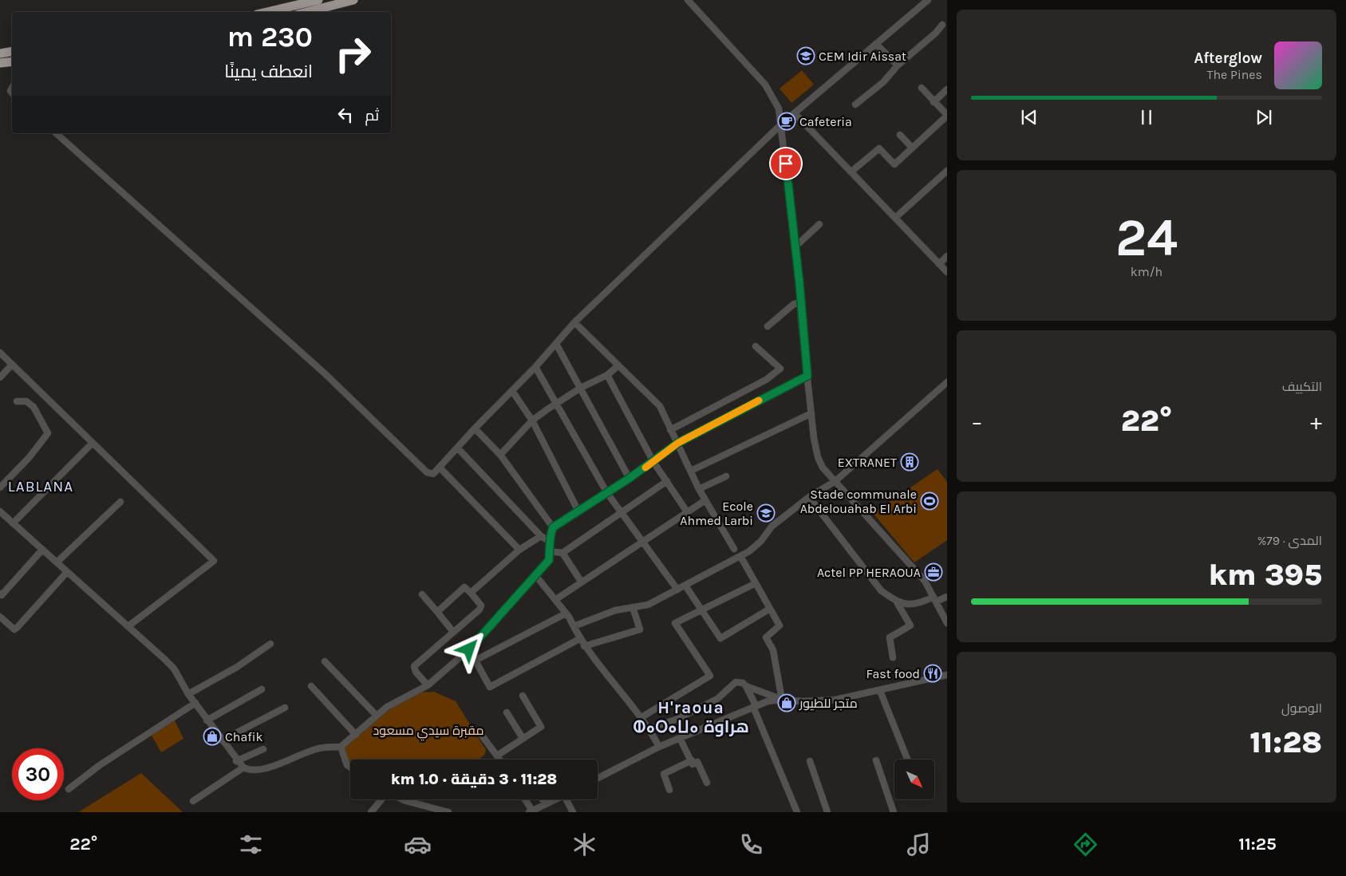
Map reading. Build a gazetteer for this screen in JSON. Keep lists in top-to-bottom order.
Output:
{
  "districts": ["LABLANA", "H'raoua ⵀⴰⵔⴰⵡⴰ هراوة"],
  "parks": ["مقبرة سيدي مسعود"],
  "places": {
    "school or university": ["CEM Idir Aissat", "Ecole Ahmed Larbi"],
    "cafe": ["Cafeteria"],
    "building": ["EXTRANET"],
    "sports": ["Stade communale Abdelouahab El Arbi"],
    "office": ["Actel PP HERAOUA"],
    "restaurant": ["Fast food"],
    "shop": ["متجر للطيور", "Chafik"]
  },
  "north": "bottom right",
  "page": {
    "turn": ["230 m", "انعطف يمينًا"],
    "song": ["Afterglow", "The Pines"],
    "then": "ثم",
    "tile": [
      ["24", "km/h"],
      "التكييف",
      ["المدى · 79%", "395 km"],
      ["الوصول", "11:28"]
    ],
    "heat": ["−", "22°", "+"],
    "limit": "30",
    "trip": "11:28 · 3 دقيقة · 1.0 km",
    "tabs": ["11:25", "22°"]
  }
}
